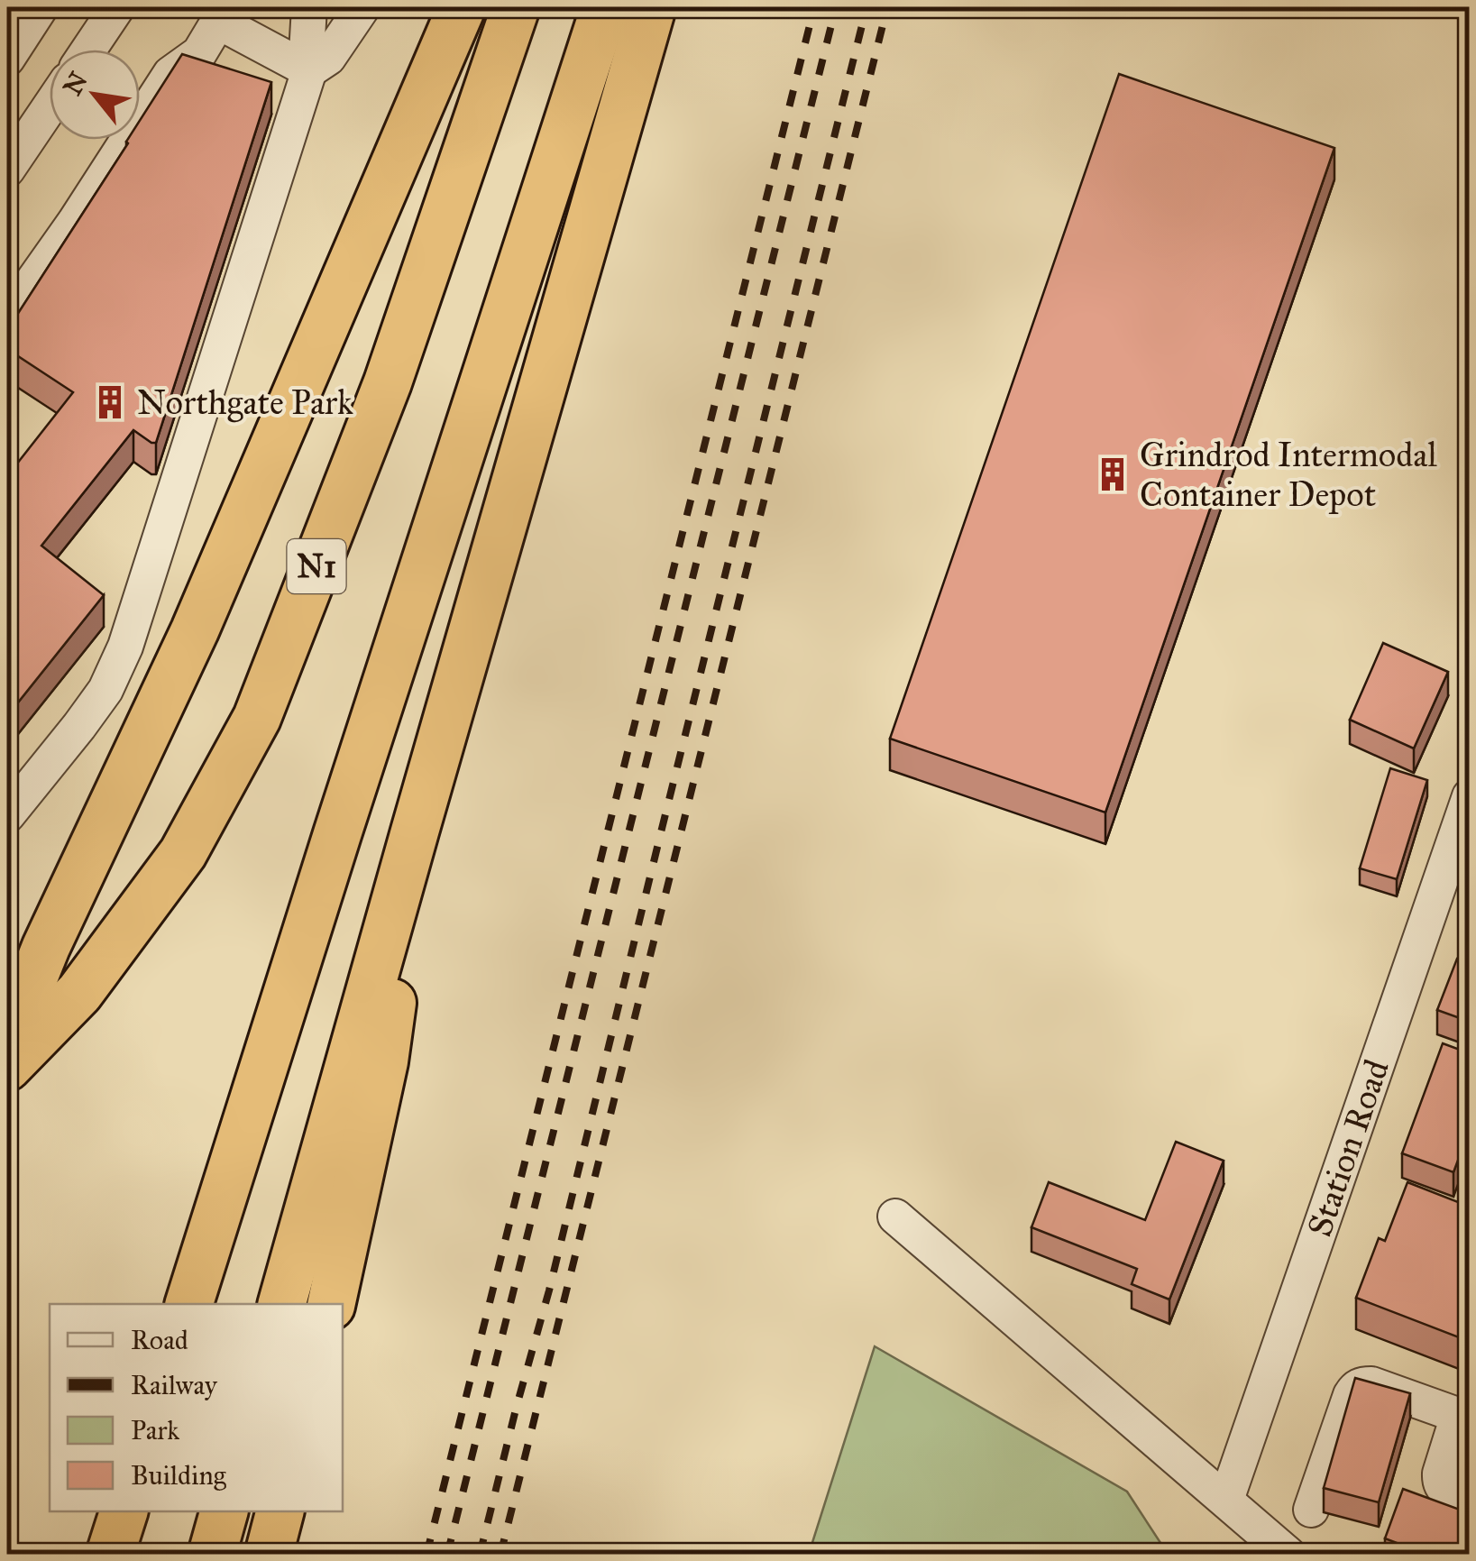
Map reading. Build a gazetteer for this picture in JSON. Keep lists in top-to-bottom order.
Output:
{
  "streets": {
    "highway": ["N1"],
    "street": ["Station Road"]
  },
  "places": {
    "building": ["Northgate Park", "Grindrod Intermodal Container Depot"]
  },
  "legend": [
    "Road",
    "Railway",
    "Park",
    "Building"
  ],
  "north": "top left"
}
